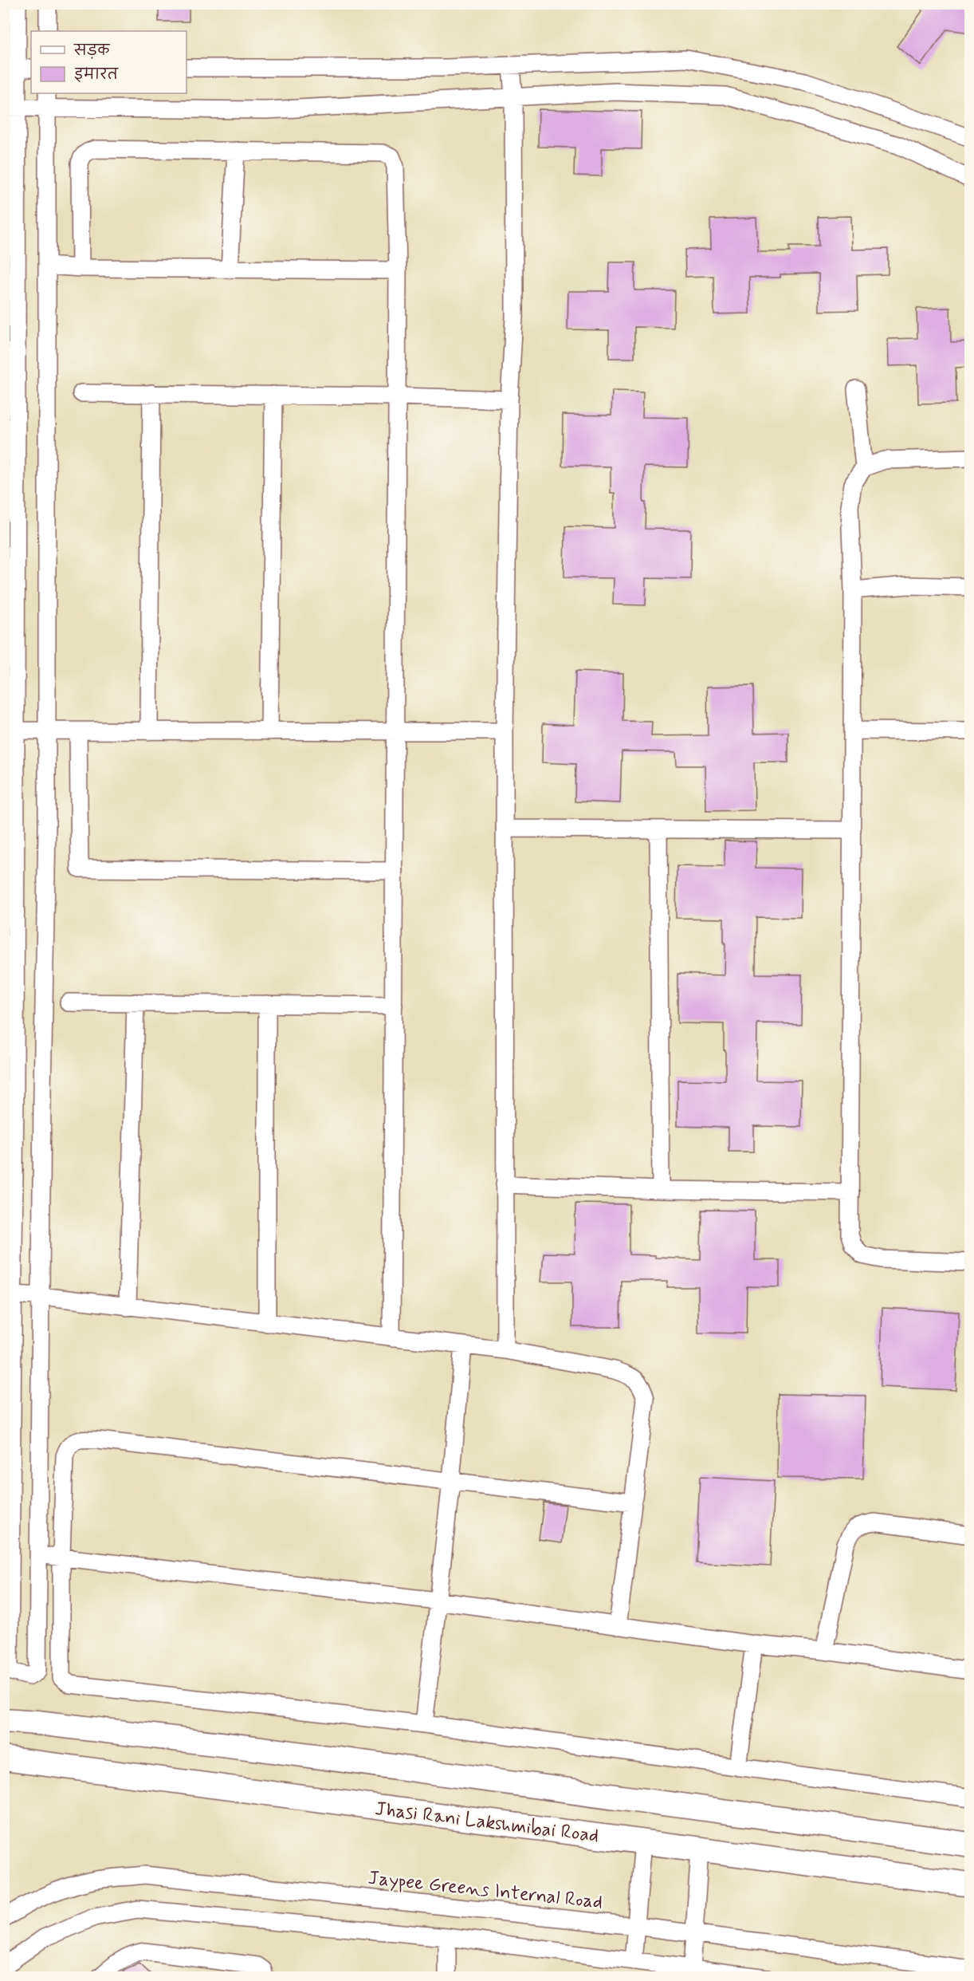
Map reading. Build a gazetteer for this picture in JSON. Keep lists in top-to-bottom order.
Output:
{
  "streets": {
    "main road": ["Jhasi Rani Lakshmibai Road"],
    "street": ["Jaypee Greens Internal Road"]
  },
  "legend": ["सड़क", "इमारत"]
}
